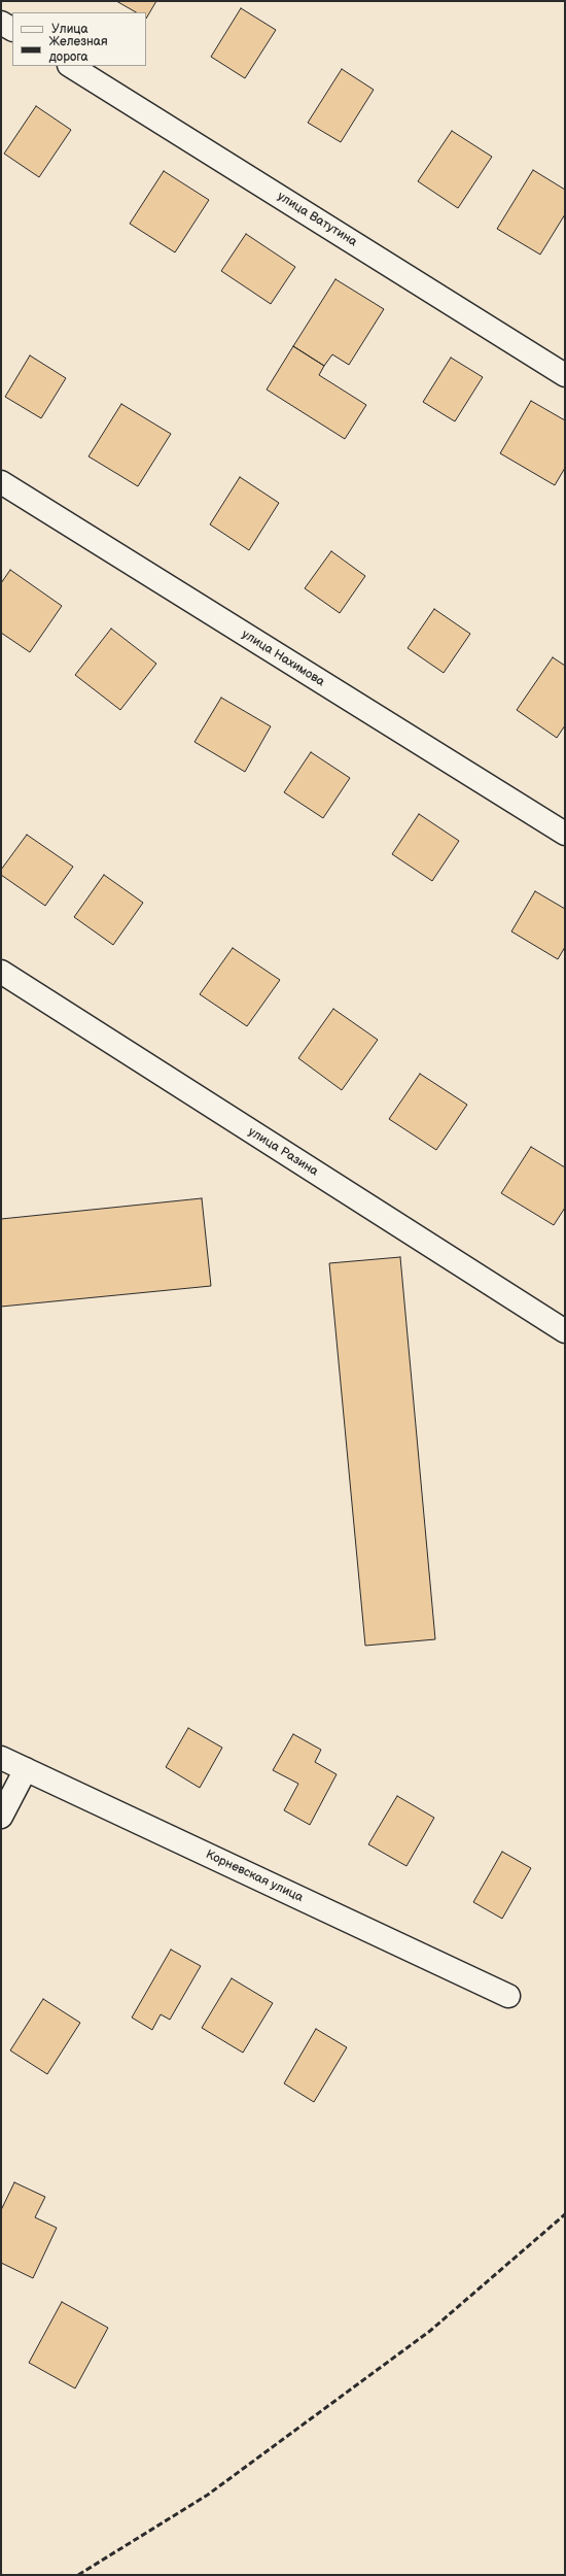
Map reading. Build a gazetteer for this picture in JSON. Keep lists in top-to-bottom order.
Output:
{
  "streets": {
    "street": [
      "улица Ватутина",
      "улица Нахимова",
      "улица Разина",
      "Корневская улица"
    ]
  },
  "legend": ["Улица", "Железная дорога"]
}
